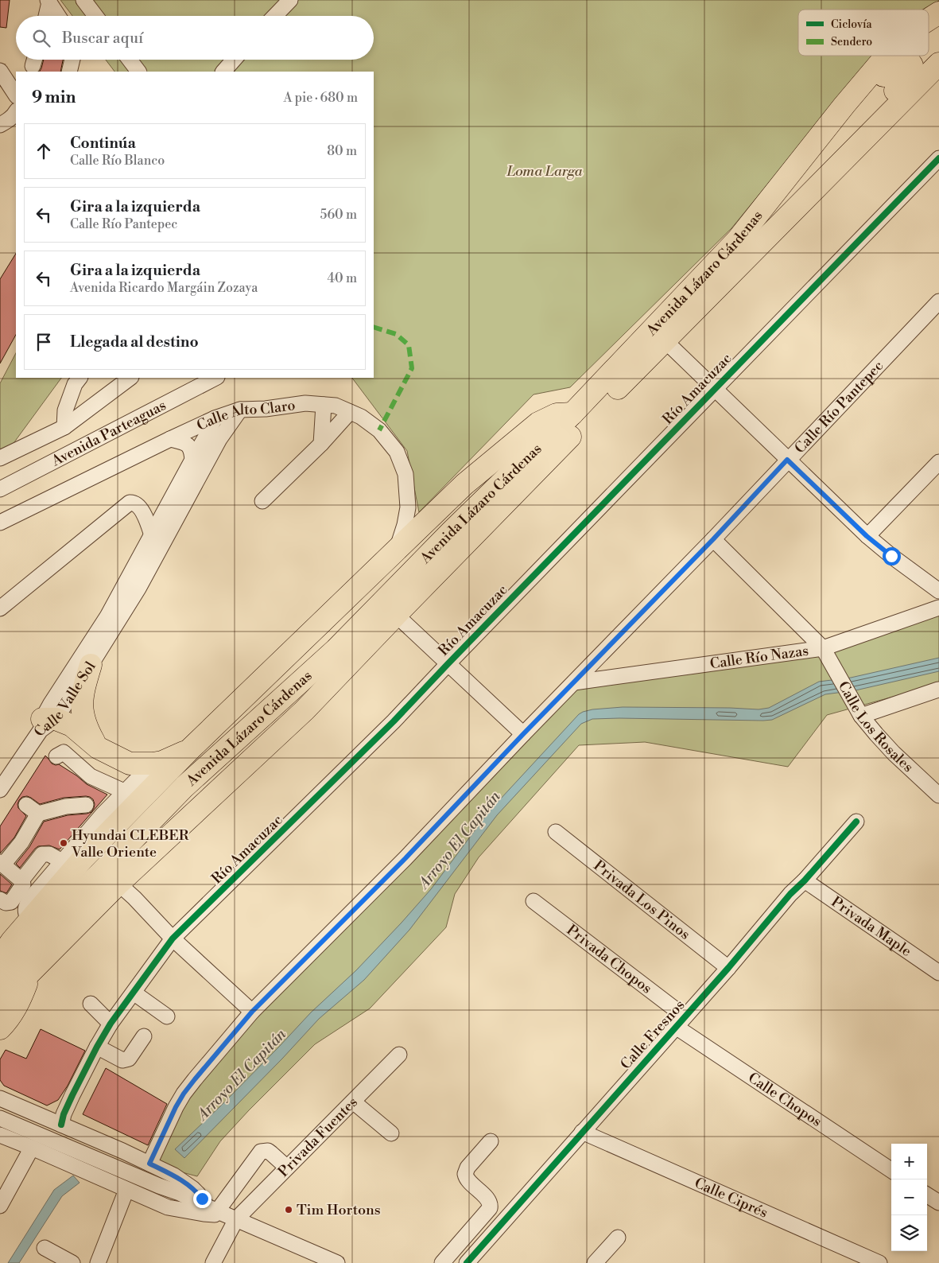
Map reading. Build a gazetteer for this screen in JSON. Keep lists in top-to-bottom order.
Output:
{
  "streets": {
    "highway": ["Avenida Lázaro Cárdenas"],
    "street": [
      "Río Amacuzac",
      "Calle Río Pantepec",
      "Calle Alto Claro",
      "Avenida Parteaguas",
      "Calle Río Nazas",
      "Calle Valle Sol",
      "Calle Los Rosales",
      "Privada Los Pinos",
      "Privada Maple",
      "Privada Chopos",
      "Calle Fresnos",
      "Calle Chopos",
      "Privada Fuentes",
      "Calle Ciprés"
    ]
  },
  "crossings": [
    ["Calle Río Pantepec", "Calle Río Nazas"],
    ["Calle Río Pantepec", "Calle Los Rosales"],
    ["Calle Alto Claro", "Calle Valle Sol"],
    ["Calle Río Nazas", "Calle Los Rosales"],
    ["Privada Los Pinos", "Calle Fresnos"],
    ["Privada Maple", "Calle Fresnos"],
    ["Privada Chopos", "Calle Fresnos"],
    ["Privada Chopos", "Calle Chopos"],
    ["Calle Fresnos", "Calle Chopos"],
    ["Calle Fresnos", "Calle Ciprés"]
  ],
  "water": ["Arroyo El Capitán"],
  "parks": ["Loma Larga"],
  "places": ["Hyundai CLEBER Valle Oriente", "Tim Hortons"],
  "legend": ["Ciclovía", "Sendero"],
  "page": {
    "search": "Buscar aquí",
    "heading": ["9 min", "A pie · 680 m"],
    "list": [
      ["Continúa", "Calle Río Blanco", "80 m"],
      ["Gira a la izquierda", "Calle Río Pantepec", "560 m"],
      ["Gira a la izquierda", "Avenida Ricardo Margáin Zozaya", "40 m"],
      "Llegada al destino"
    ],
    "map_buttons": ["+", "−"]
  }
}
